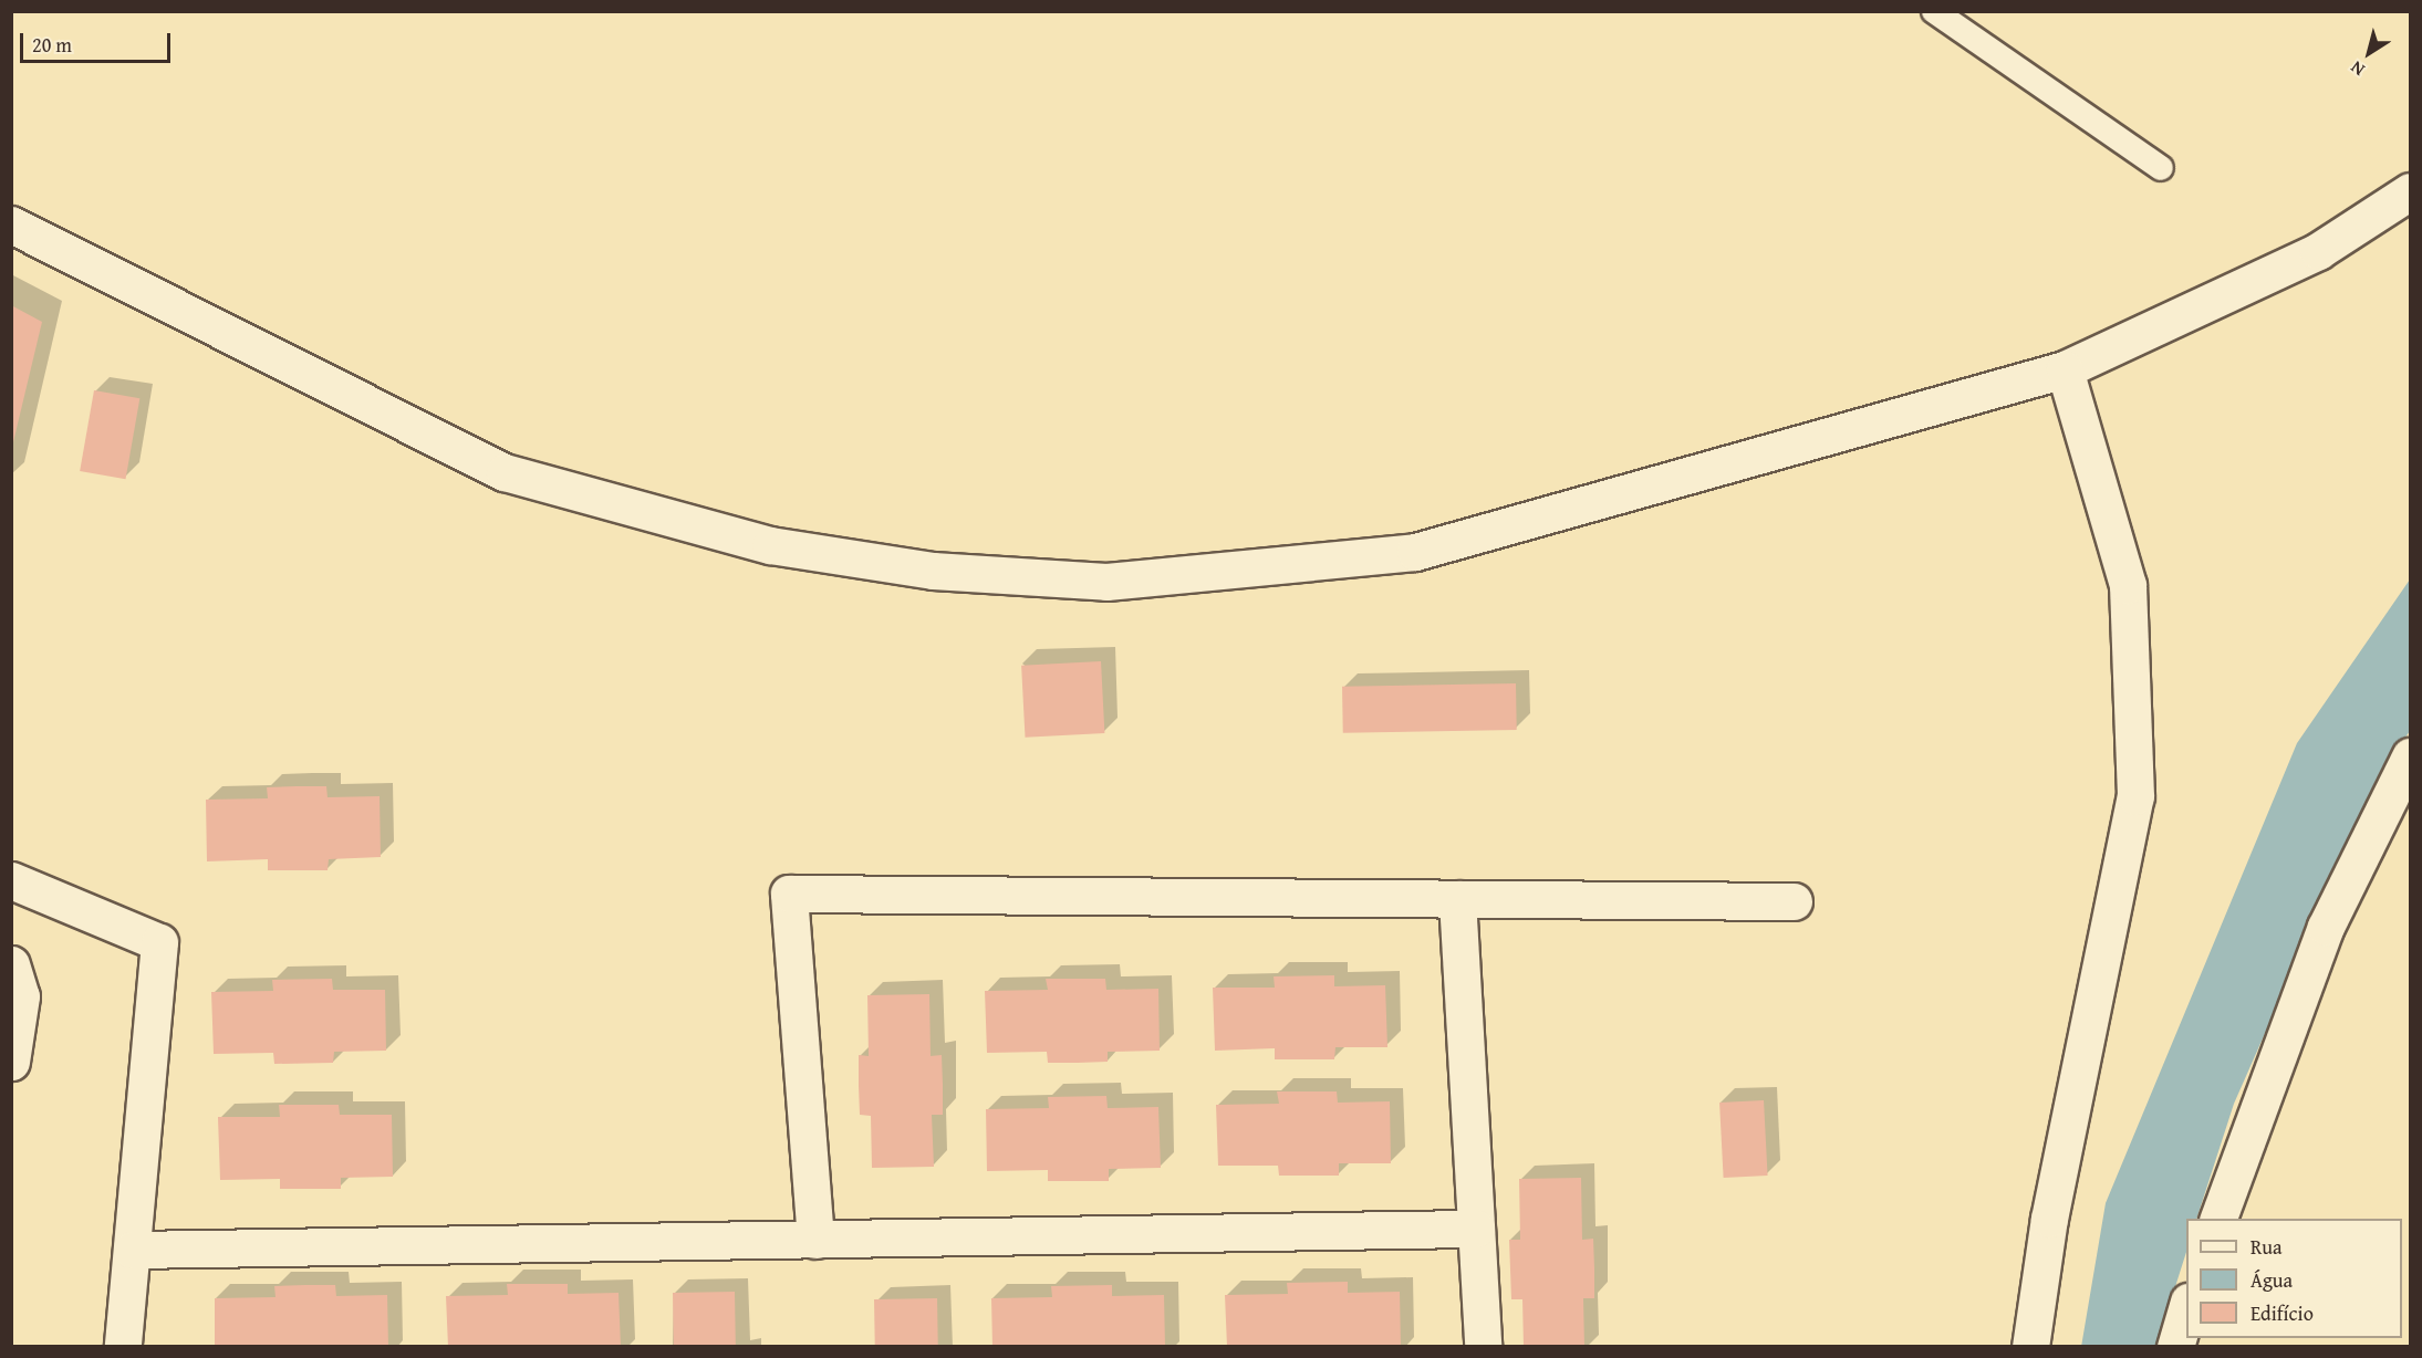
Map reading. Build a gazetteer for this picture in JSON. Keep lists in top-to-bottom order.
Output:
{
  "legend": ["Rua", "Água", "Edifício"],
  "scale_bar": "20 m",
  "north": "bottom left"
}
